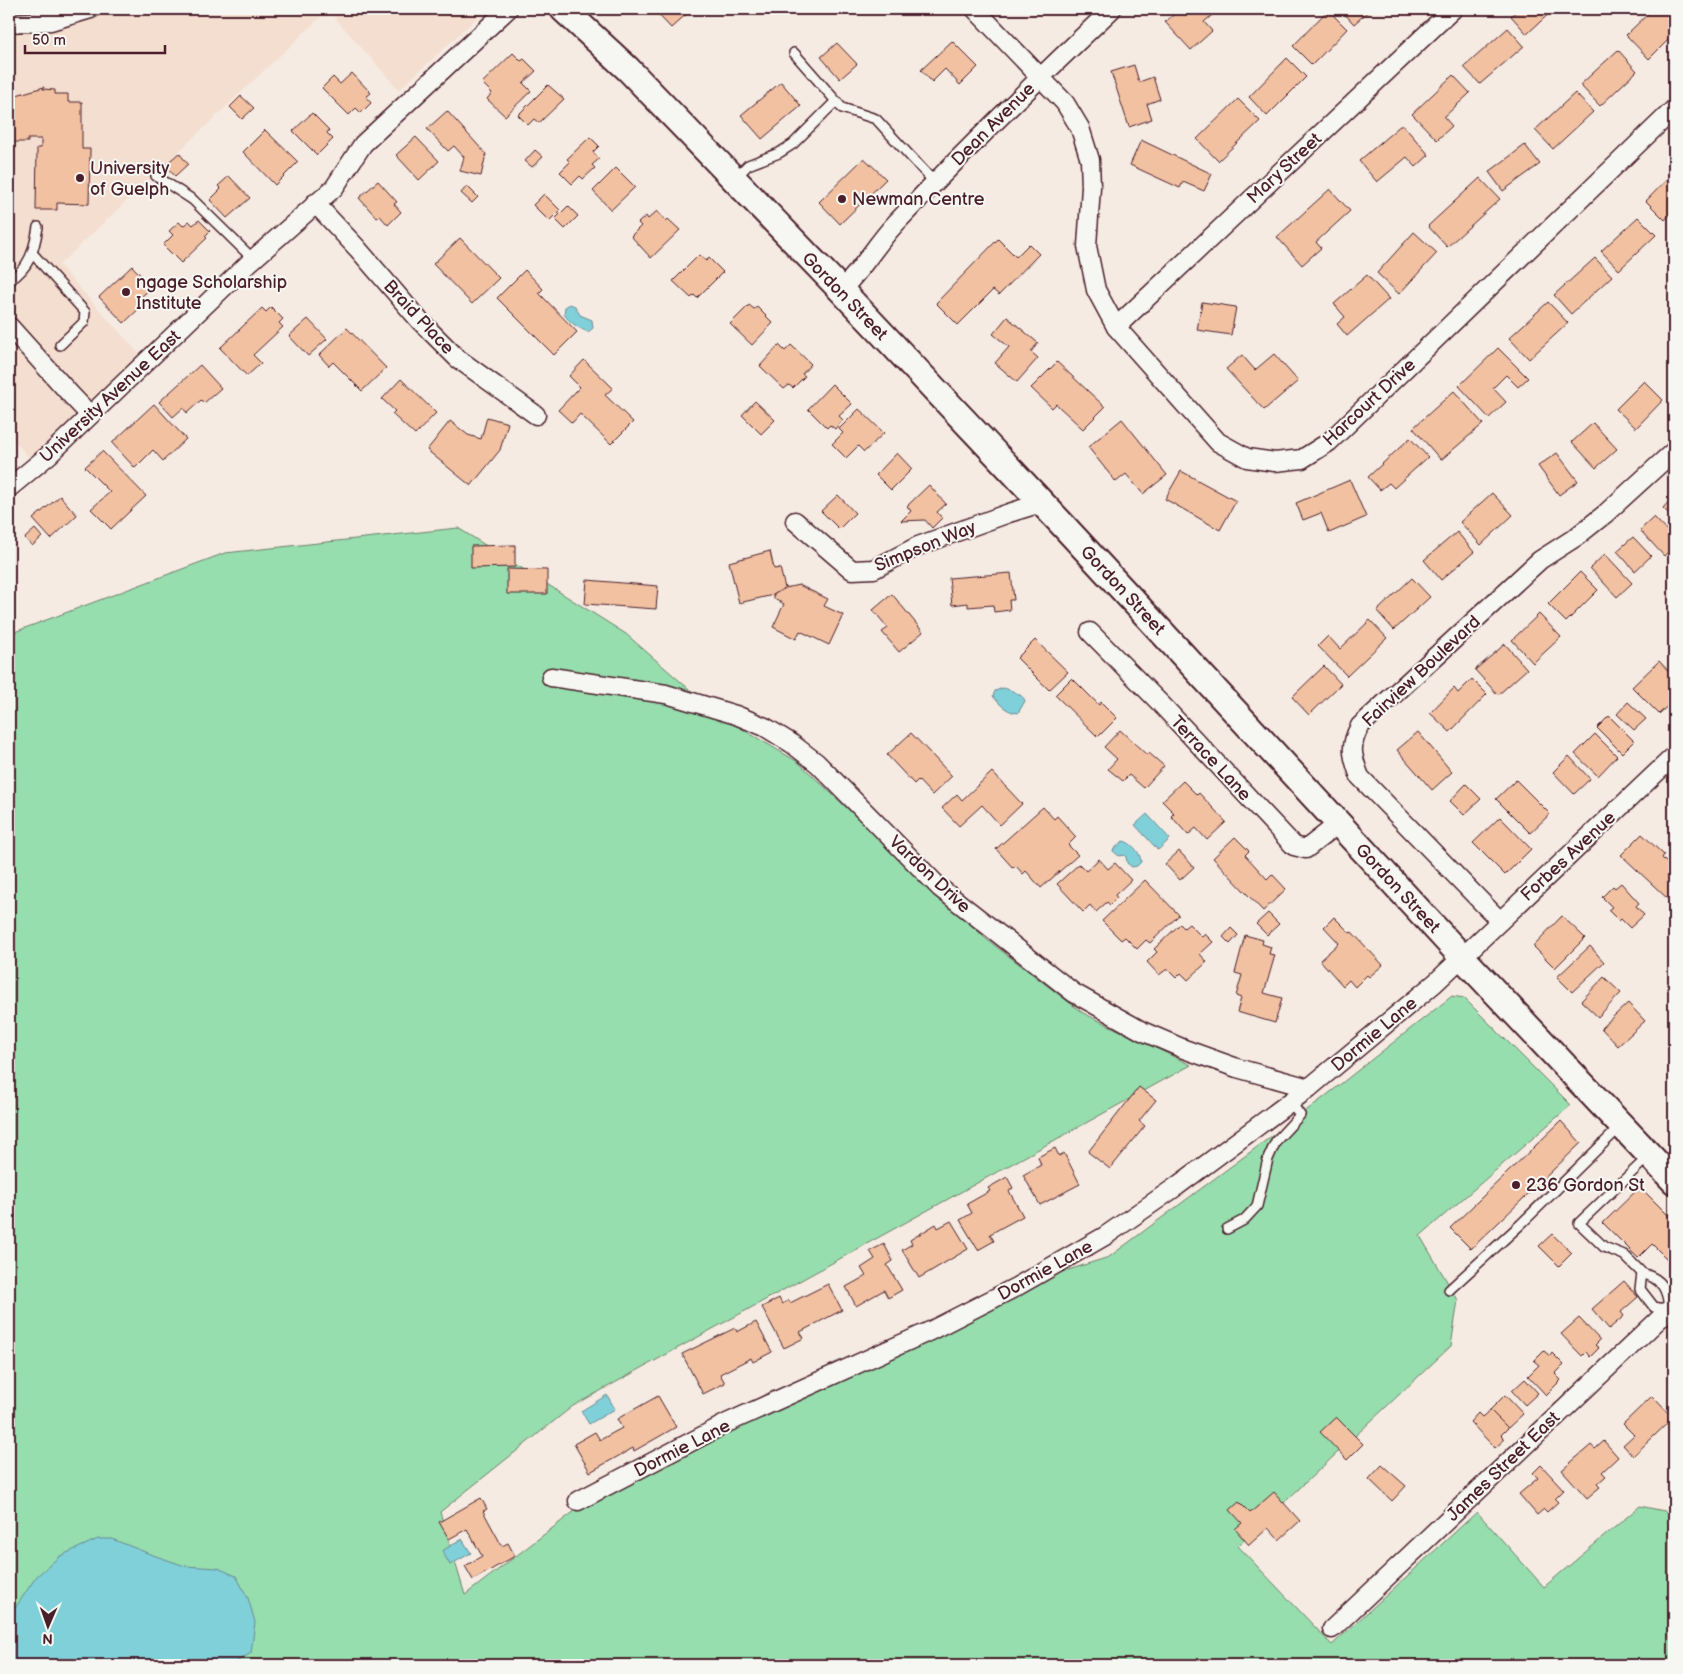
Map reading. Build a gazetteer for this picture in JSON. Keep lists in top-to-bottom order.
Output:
{
  "streets": {
    "main road": ["Gordon Street"],
    "street": [
      "Dean Avenue",
      "Mary Street",
      "Braid Place",
      "University Avenue East",
      "Harcourt Drive",
      "Simpson Way",
      "Fairview Boulevard",
      "Terrace Lane",
      "Forbes Avenue",
      "Vardon Drive",
      "Dormie Lane",
      "James Street East"
    ]
  },
  "crossings": [
    ["Dean Avenue", "Gordon Street"],
    ["Dean Avenue", "Harcourt Drive"],
    ["Mary Street", "Harcourt Drive"],
    ["Gordon Street", "Simpson Way"],
    ["Gordon Street", "Terrace Lane"],
    ["Gordon Street", "Forbes Avenue"],
    ["Gordon Street", "Dormie Lane"],
    ["Braid Place", "University Avenue East"],
    ["Fairview Boulevard", "Forbes Avenue"],
    ["Forbes Avenue", "Dormie Lane"],
    ["Vardon Drive", "Dormie Lane"]
  ],
  "places": [
    "University of Guelph",
    "Newman Centre",
    "ngage Scholarship Institute",
    "236 Gordon St"
  ],
  "scale_bar": "50 m",
  "north": "bottom"
}
